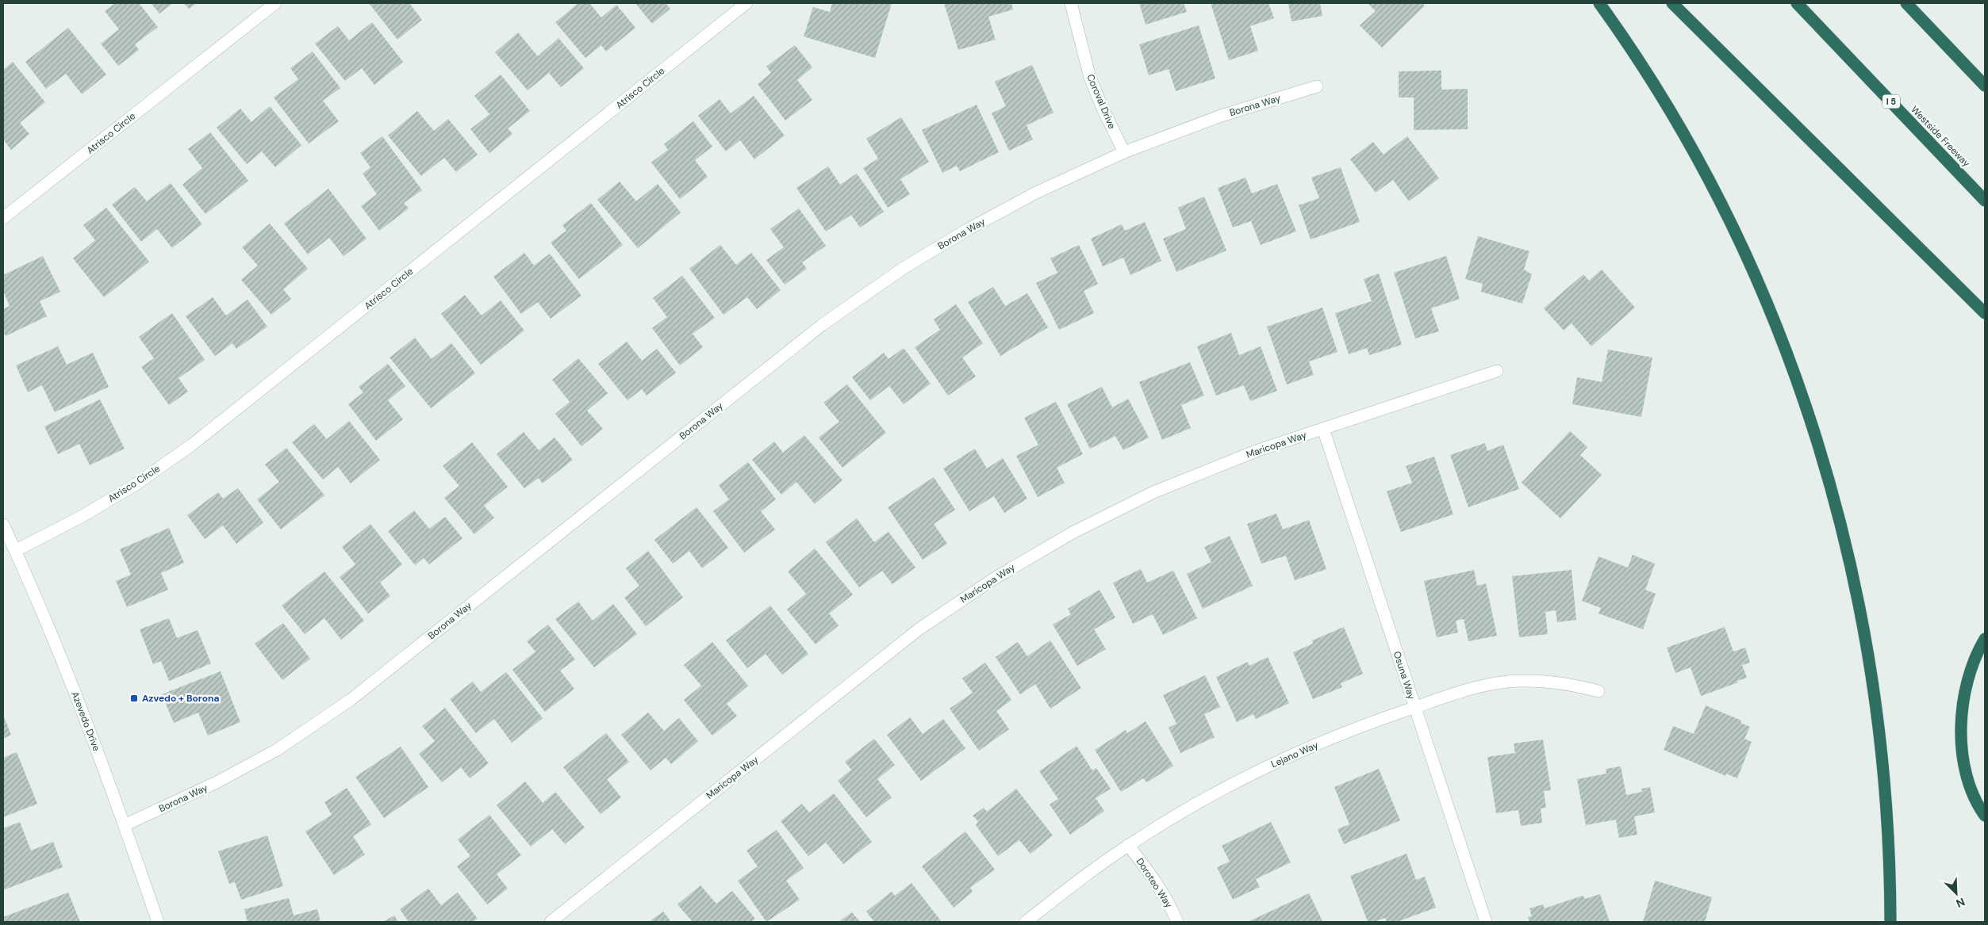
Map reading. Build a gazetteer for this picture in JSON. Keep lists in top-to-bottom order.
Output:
{
  "streets": {
    "highway": ["I 5", "Westside Freeway"],
    "street": [
      "Atrisco Circle",
      "Coroval Drive",
      "Borona Way",
      "Maricopa Way",
      "Osuna Way",
      "Azevedo Drive",
      "Lejano Way",
      "Doroteo Way"
    ]
  },
  "crossings": [
    ["Atrisco Circle", "Azevedo Drive"],
    ["Coroval Drive", "Borona Way"],
    ["Borona Way", "Azevedo Drive"],
    ["Maricopa Way", "Osuna Way"],
    ["Osuna Way", "Lejano Way"],
    ["Lejano Way", "Doroteo Way"]
  ],
  "places": {
    "transit": ["Azvedo + Borona"]
  },
  "north": "bottom right"
}
